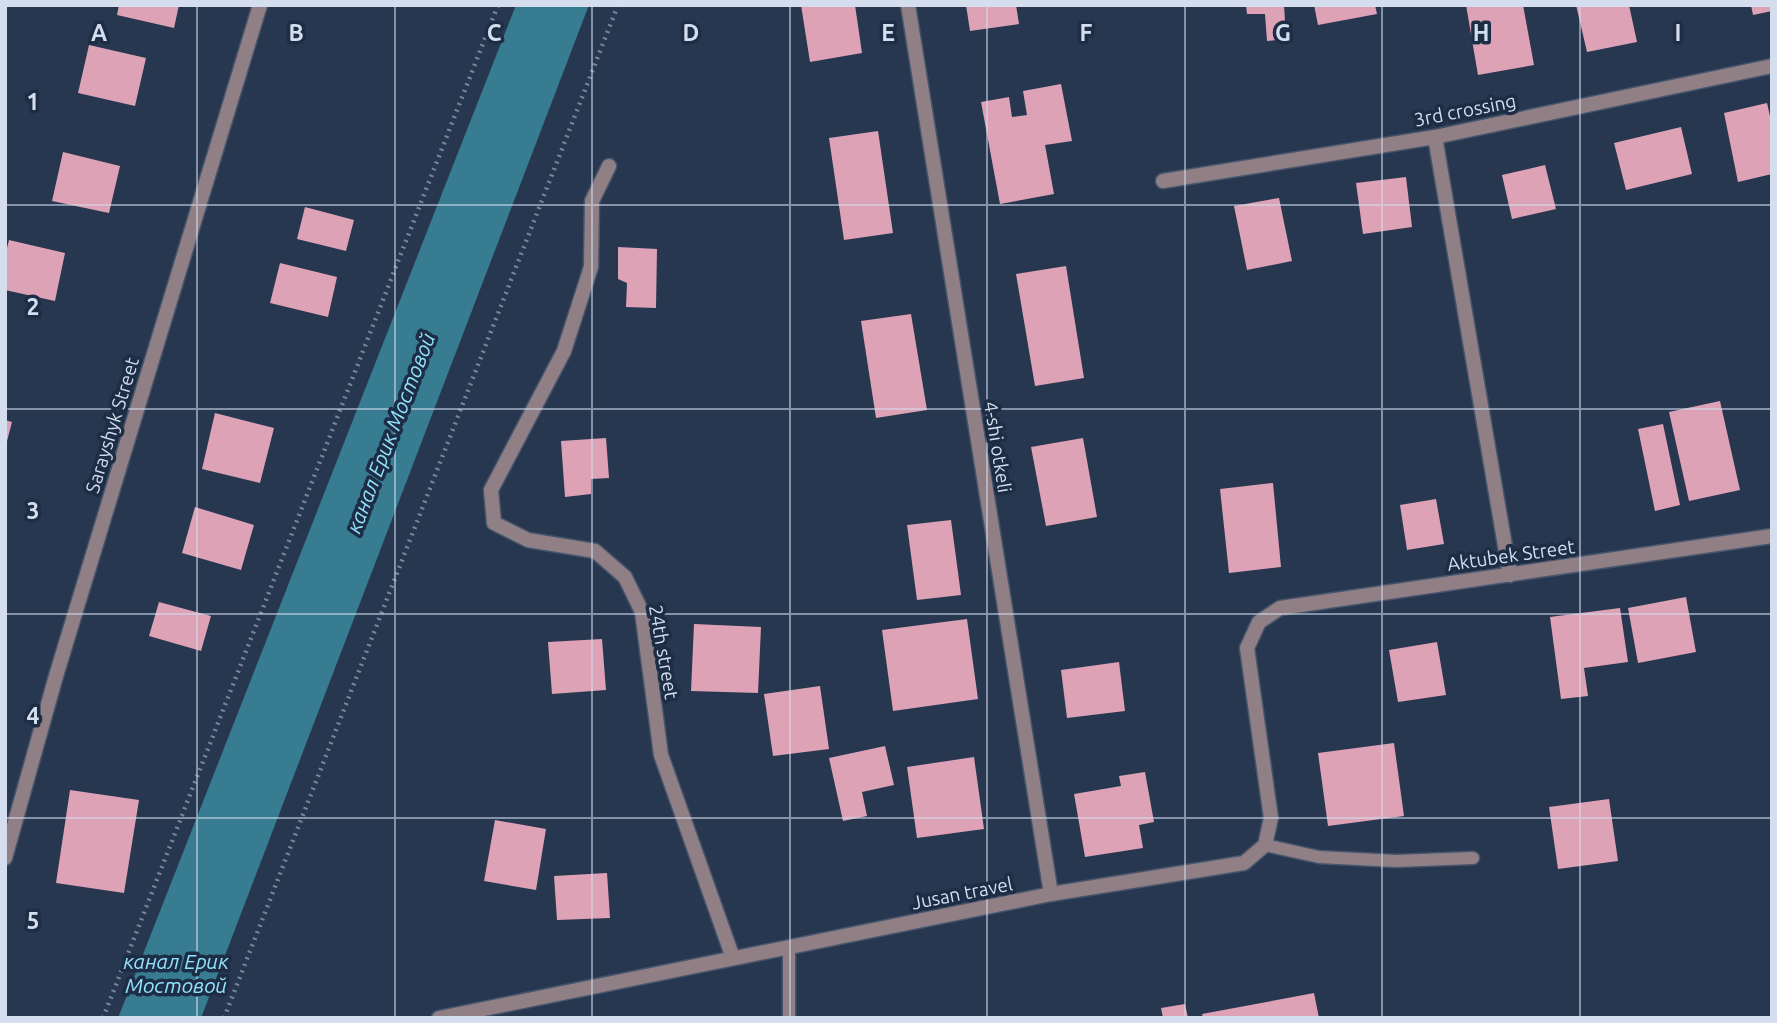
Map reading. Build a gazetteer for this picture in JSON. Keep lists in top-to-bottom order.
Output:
{
  "streets": {
    "street": [
      "3rd crossing",
      "Sarayshyk Street",
      "4-shi otkeli",
      "Aktubek Street",
      "24th street",
      "Jusan travel"
    ]
  },
  "crossings": [
    ["4-shi otkeli", "Jusan travel"],
    ["Aktubek Street", "Jusan travel"],
    ["24th street", "Jusan travel"]
  ],
  "water": ["канал Ерик Мостовой"],
  "grid": {
    "columns": [
      "A",
      "B",
      "C",
      "D",
      "E",
      "F",
      "G",
      "H",
      "I"
    ],
    "rows": [
      "1",
      "2",
      "3",
      "4",
      "5"
    ]
  }
}
